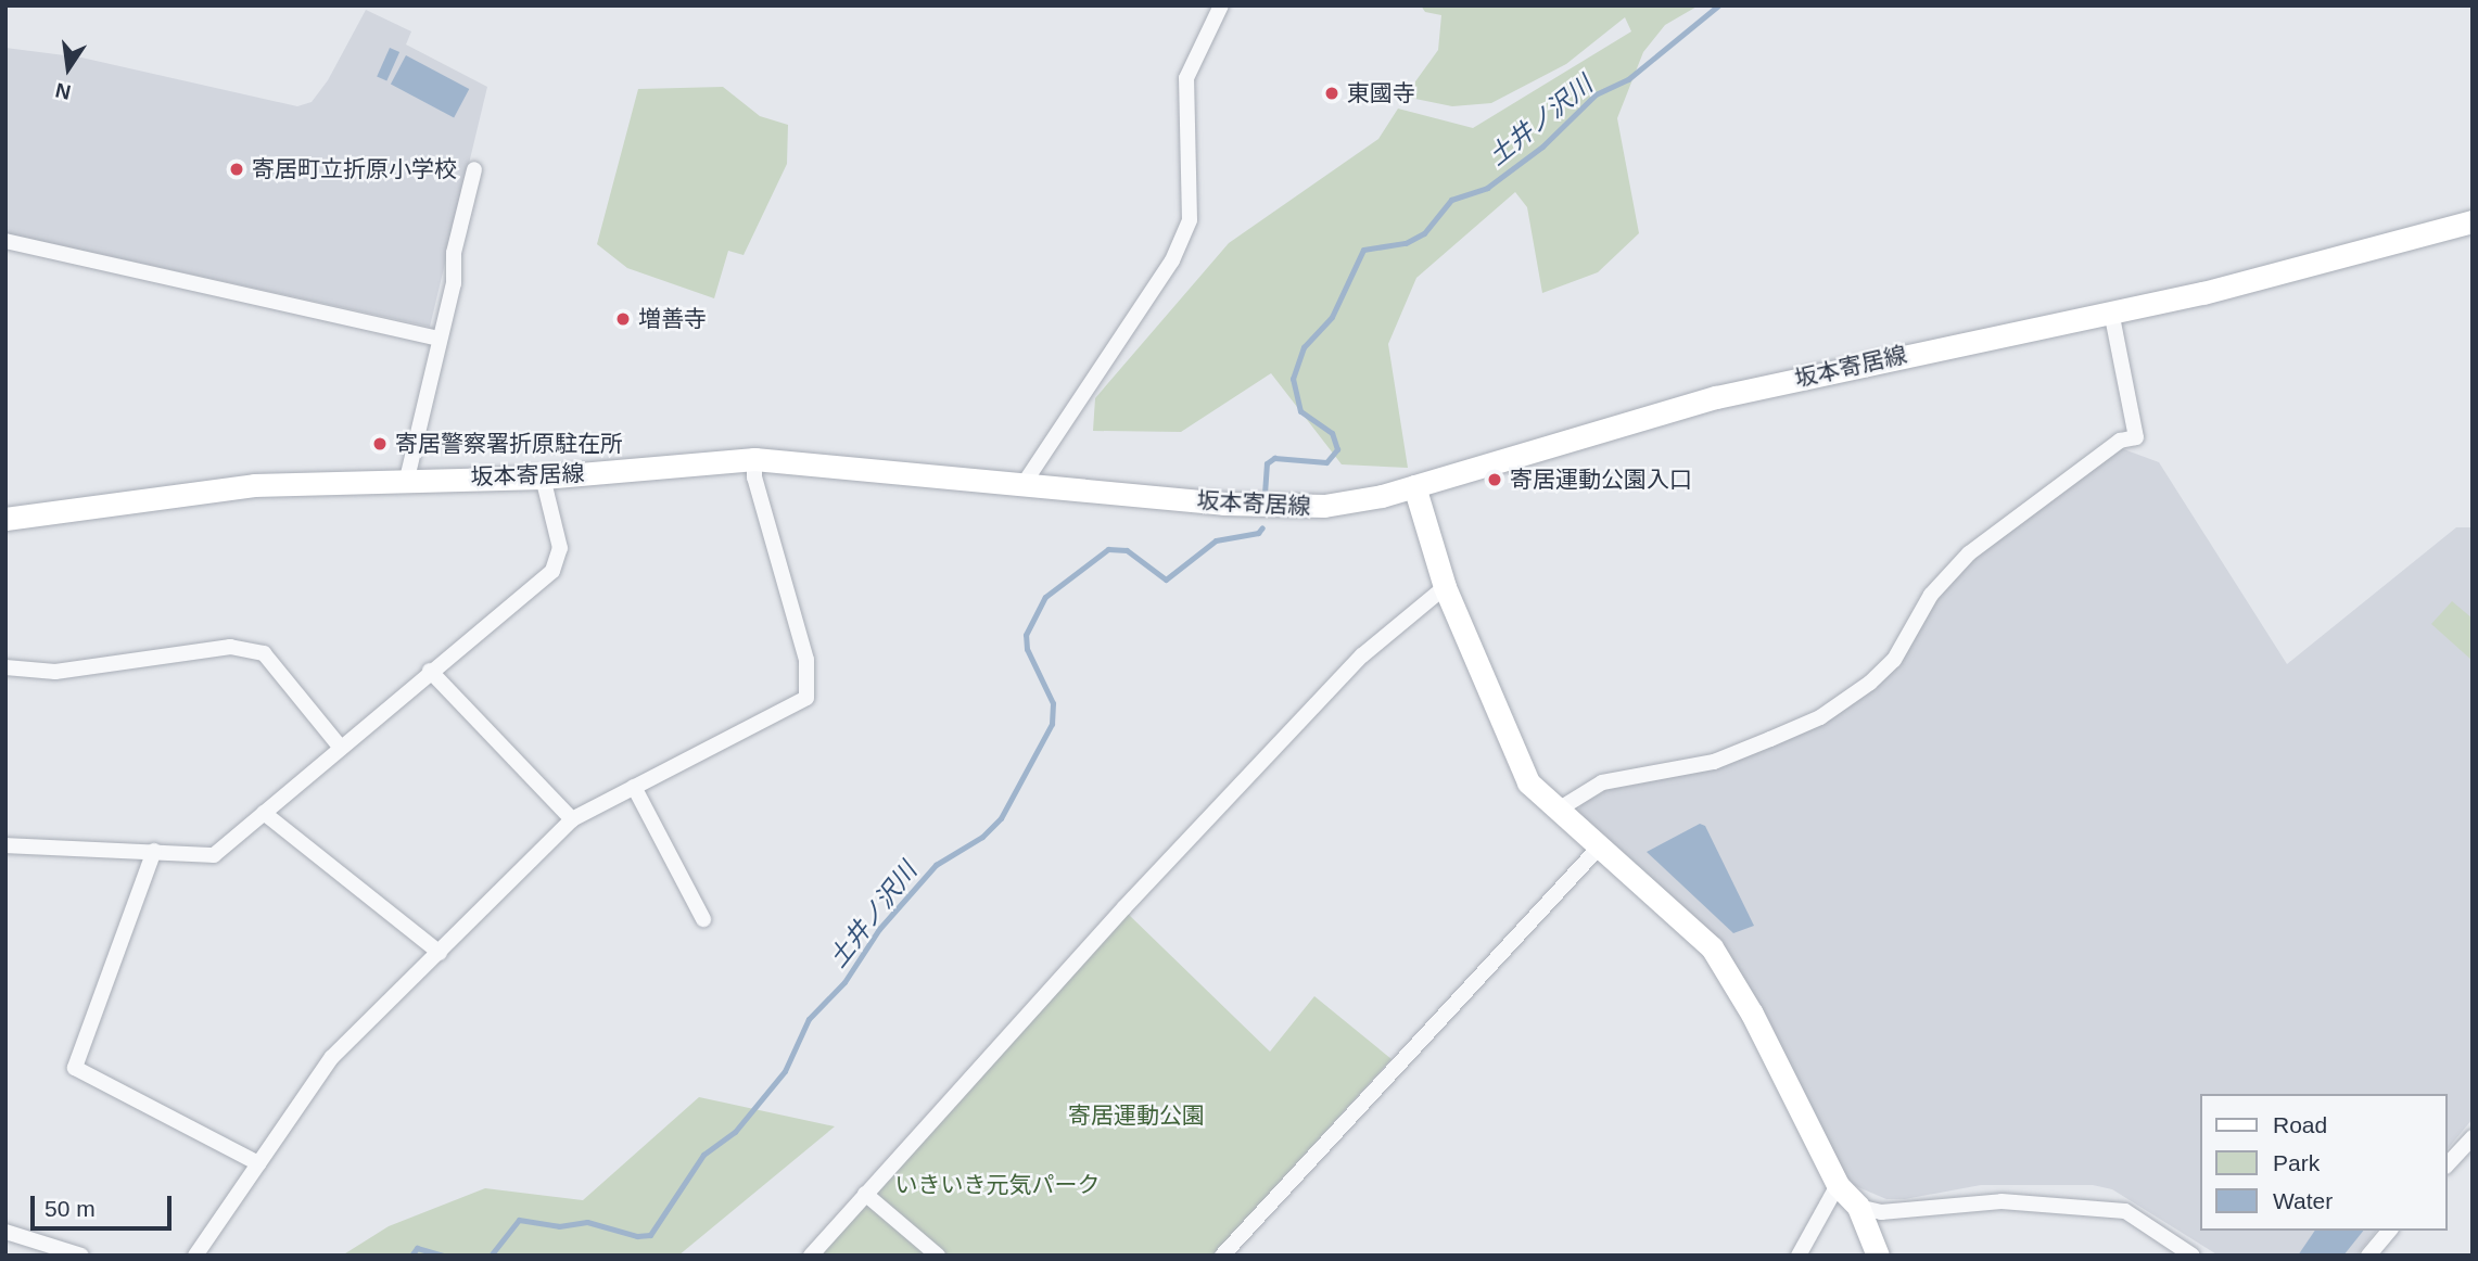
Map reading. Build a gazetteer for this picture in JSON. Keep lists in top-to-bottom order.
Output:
{
  "streets": {
    "main road": ["坂本寄居線"]
  },
  "water": ["土井ノ沢川"],
  "parks": ["寄居運動公園", "いきいき元気パーク"],
  "places": [
    "東國寺",
    "寄居町立折原小学校",
    "増善寺",
    "寄居警察署折原駐在所",
    "寄居運動公園入口"
  ],
  "legend": ["Road", "Park", "Water"],
  "scale_bar": "50 m",
  "north": "bottom"
}
